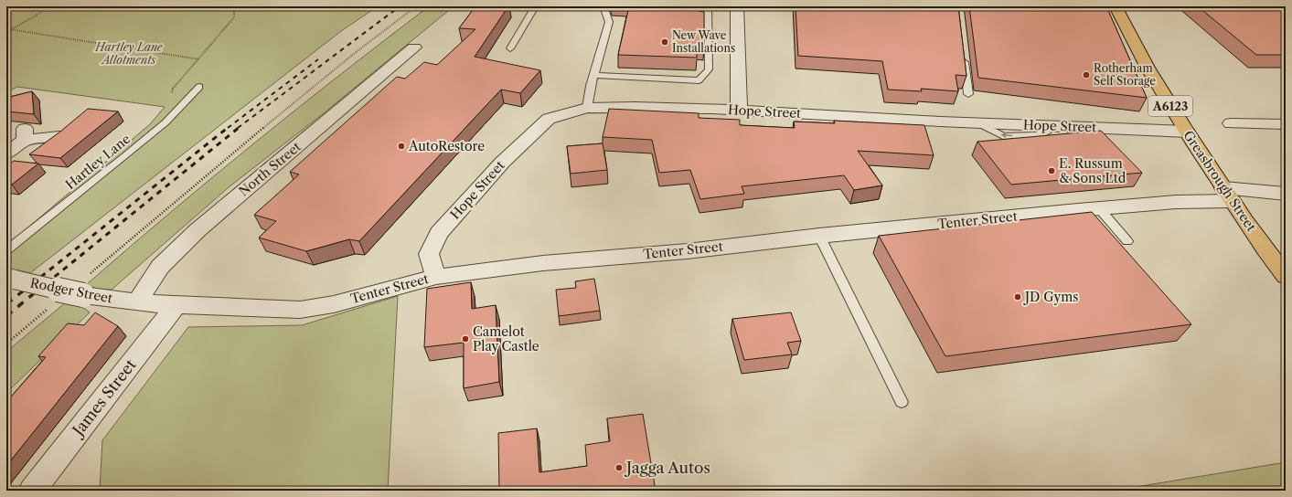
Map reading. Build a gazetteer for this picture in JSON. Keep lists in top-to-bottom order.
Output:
{
  "streets": {
    "main road": ["A6123", "Greasbrough Street"],
    "street": [
      "Hope Street",
      "North Street",
      "Tenter Street",
      "Rodger Street",
      "James Street"
    ],
    "lane": ["Hartley Lane"]
  },
  "crossings": [
    ["Hope Street", "Greasbrough Street"],
    ["Hope Street", "Tenter Street"],
    ["North Street", "Tenter Street"],
    ["North Street", "Rodger Street"],
    ["Greasbrough Street", "Tenter Street"],
    ["Tenter Street", "Rodger Street"],
    ["Tenter Street", "James Street"]
  ],
  "parks": ["Hartley Lane Allotments"],
  "places": [
    "New Wave Installations",
    "Rotherham Self Storage",
    "AutoRestore",
    "E. Russum & Sons Ltd",
    "JD Gyms",
    "Camelot Play Castle",
    "Jagga Autos"
  ]
}
